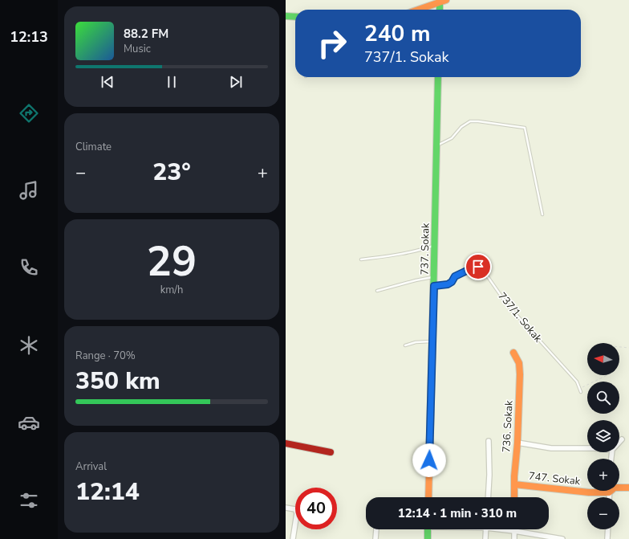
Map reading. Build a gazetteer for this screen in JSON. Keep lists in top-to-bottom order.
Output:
{
  "streets": {
    "street": ["737. Sokak", "736. Sokak", "747. Sokak"],
    "lane": ["737/1. Sokak"]
  },
  "crossings": [
    ["737. Sokak", "737/1. Sokak"],
    ["736. Sokak", "747. Sokak"]
  ],
  "north": "left",
  "page": {
    "tabs": "12:13",
    "turn": ["240 m", "737/1. Sokak"],
    "song": ["88.2 FM", "Music"],
    "tile": [
      "Climate",
      ["29", "km/h"],
      ["Range · 70%", "350 km"],
      ["Arrival", "12:14"]
    ],
    "heat": ["−", "23°", "+"],
    "map_buttons": ["+", "−"],
    "limit": "40",
    "trip": "12:14 · 1 min · 310 m"
  }
}
